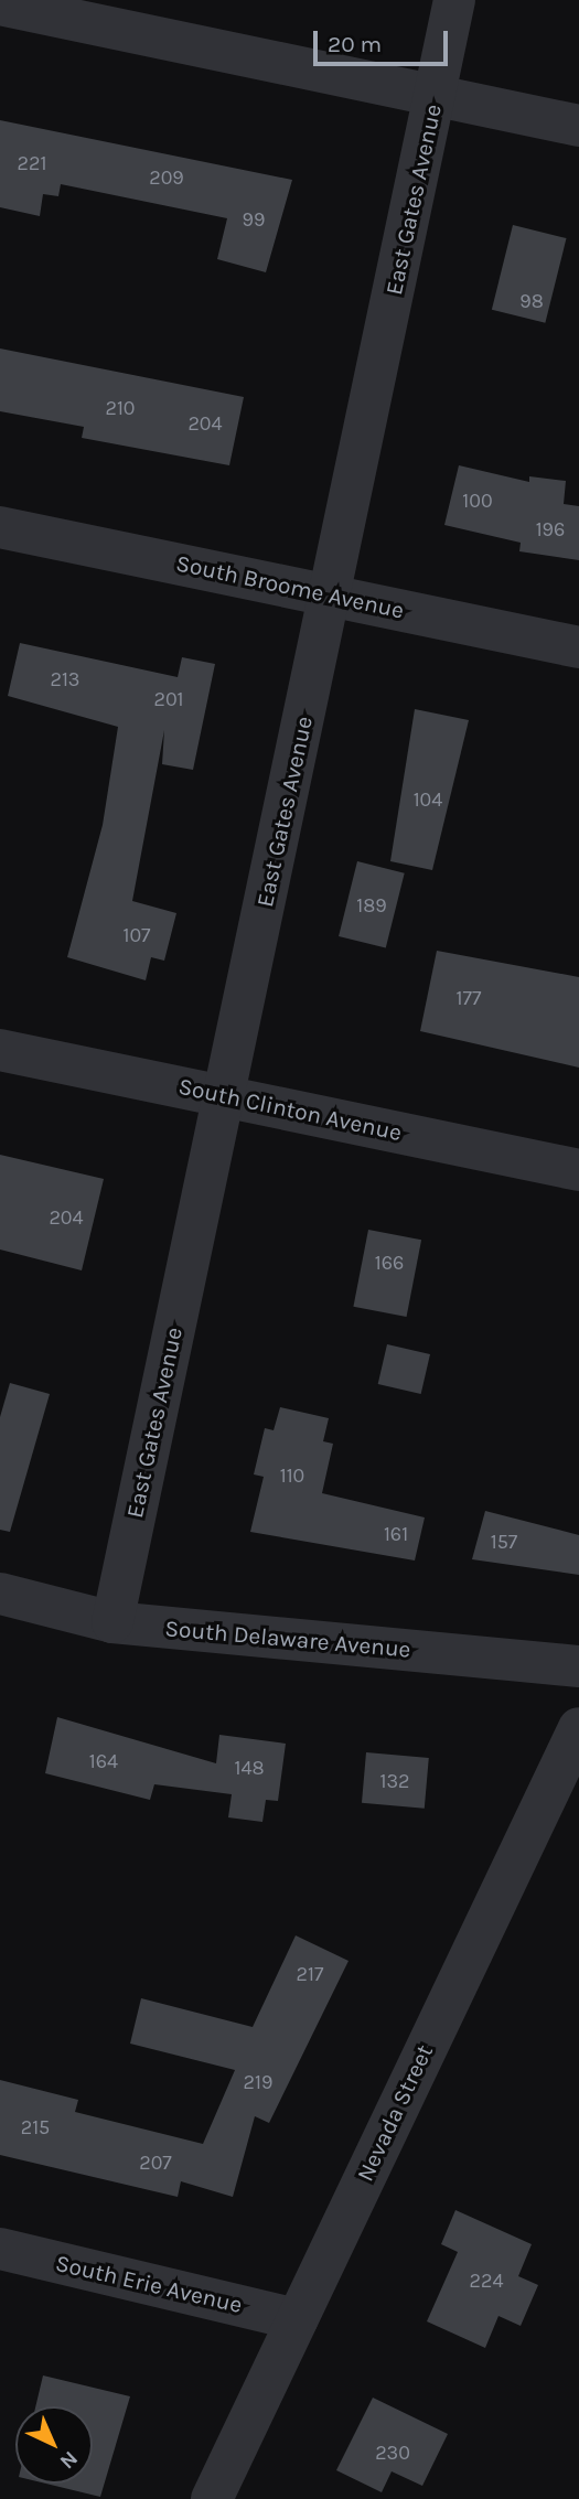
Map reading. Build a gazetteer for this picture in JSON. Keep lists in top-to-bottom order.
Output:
{
  "streets": {
    "street": [
      "East Gates Avenue",
      "South Broome Avenue",
      "South Clinton Avenue",
      "South Delaware Avenue",
      "Nevada Street",
      "South Erie Avenue"
    ]
  },
  "crossings": [
    ["East Gates Avenue", "South Broome Avenue"],
    ["East Gates Avenue", "South Clinton Avenue"],
    ["East Gates Avenue", "South Delaware Avenue"],
    ["Nevada Street", "South Erie Avenue"]
  ],
  "house_numbers": [
    "221",
    "209",
    "99",
    "98",
    "210",
    "204",
    "100",
    "196",
    "213",
    "201",
    "104",
    "189",
    "107",
    "177",
    "204",
    "166",
    "110",
    "161",
    "157",
    "164",
    "148",
    "132",
    "217",
    "219",
    "215",
    "207",
    "224",
    "230"
  ],
  "scale_bar": "20 m",
  "north": "bottom right"
}
